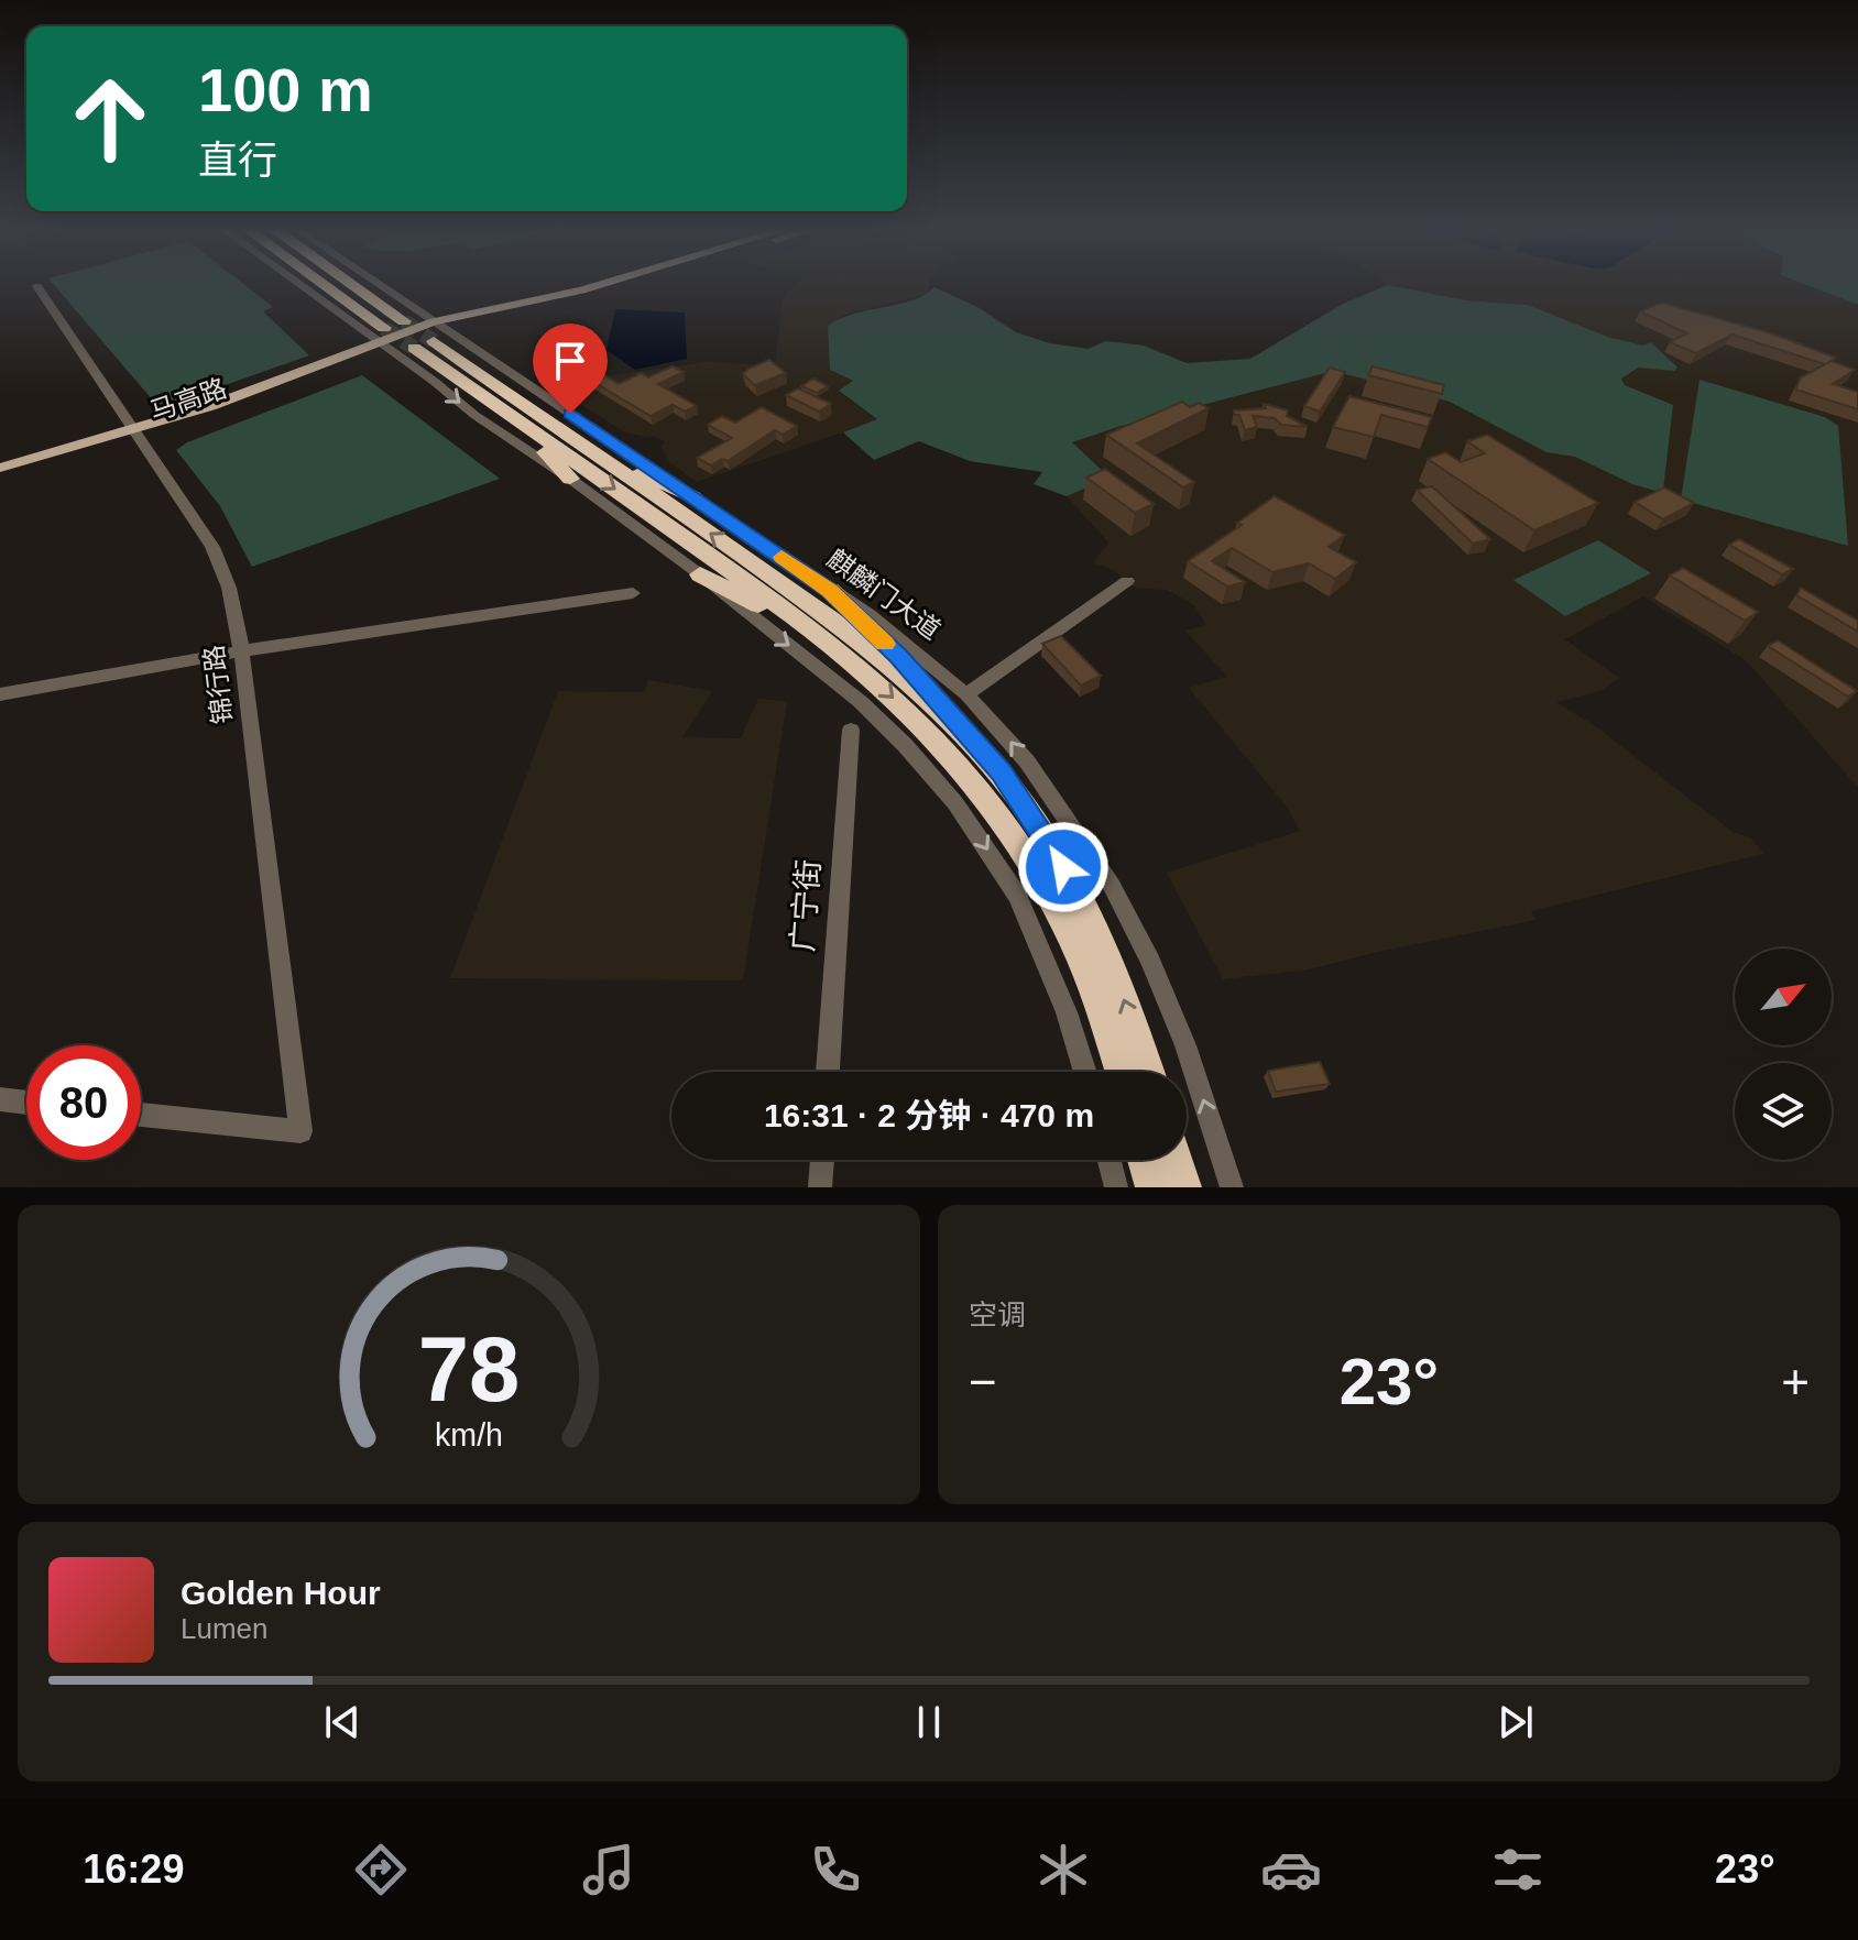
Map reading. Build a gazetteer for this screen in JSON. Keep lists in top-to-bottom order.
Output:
{
  "streets": {
    "main road": ["马高路"],
    "street": ["麒麟门大道", "锦行路", "广宁街"]
  },
  "crossings": [
    ["马高路", "麒麟门大道"],
    ["马高路", "锦行路"]
  ],
  "north": "top right",
  "page": {
    "turn": ["100 m", "直行"],
    "limit": "80",
    "trip": "16:31 · 2 分钟 · 470 m",
    "tile": "空调",
    "heat": ["−", "23°", "+"],
    "song": ["Golden Hour", "Lumen"],
    "tabs": ["16:29", "23°"],
    "gauge": ["78", "km/h"]
  }
}
